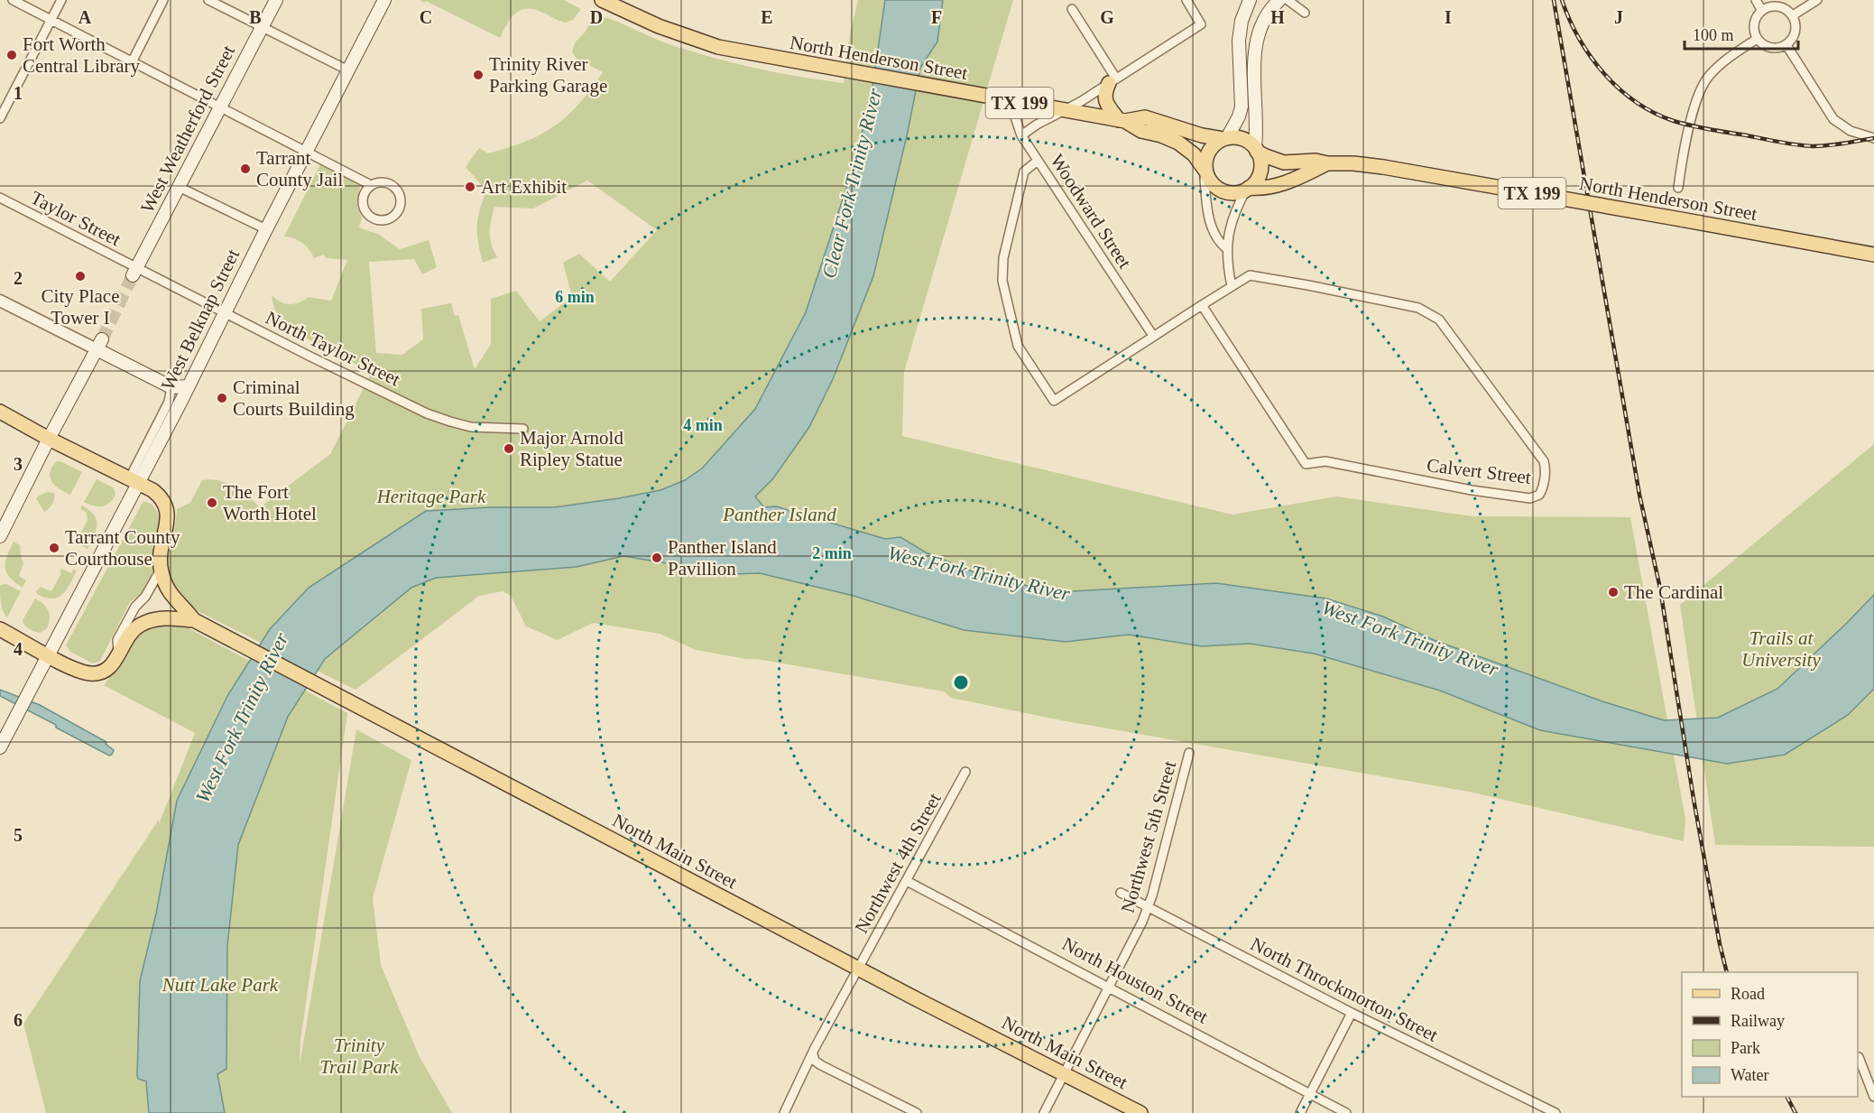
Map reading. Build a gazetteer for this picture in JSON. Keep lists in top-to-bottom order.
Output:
{
  "streets": {
    "main road": [
      "North Henderson Street",
      "TX 199",
      "West Weatherford Street",
      "West Belknap Street",
      "North Main Street"
    ],
    "street": [
      "Woodward Street",
      "Taylor Street",
      "North Taylor Street",
      "Calvert Street",
      "Northwest 5th Street",
      "Northwest 4th Street",
      "North Houston Street",
      "North Throckmorton Street"
    ]
  },
  "crossings": [
    ["North Henderson Street", "Woodward Street"],
    ["West Weatherford Street", "Taylor Street"],
    ["West Weatherford Street", "North Taylor Street"],
    ["Woodward Street", "Calvert Street"],
    ["Taylor Street", "North Taylor Street"],
    ["West Belknap Street", "North Taylor Street"],
    ["Northwest 5th Street", "North Main Street"],
    ["Northwest 5th Street", "North Houston Street"],
    ["Northwest 5th Street", "North Throckmorton Street"],
    ["North Main Street", "Northwest 4th Street"],
    ["Northwest 4th Street", "North Houston Street"]
  ],
  "water": ["Clear Fork Trinity River", "West Fork Trinity River"],
  "parks": [
    "Heritage Park",
    "Panther Island",
    "Trails at University",
    "Nutt Lake Park",
    "Trinity Trail Park"
  ],
  "places": [
    "Fort Worth Central Library",
    "Trinity River Parking Garage",
    "Tarrant County Jail",
    "Art Exhibit",
    "City Place Tower I",
    "Criminal Courts Building",
    "Major Arnold Ripley Statue",
    "The Fort Worth Hotel",
    "Tarrant County Courthouse",
    "Panther Island Pavillion",
    "The Cardinal"
  ],
  "legend": [
    "Road",
    "Railway",
    "Park",
    "Water"
  ],
  "scale_bar": "100 m",
  "grid": {
    "columns": [
      "A",
      "B",
      "C",
      "D",
      "E",
      "F",
      "G",
      "H",
      "I",
      "J"
    ],
    "rows": [
      "1",
      "2",
      "3",
      "4",
      "5",
      "6"
    ]
  },
  "rings": ["6 min", "4 min", "2 min"]
}
